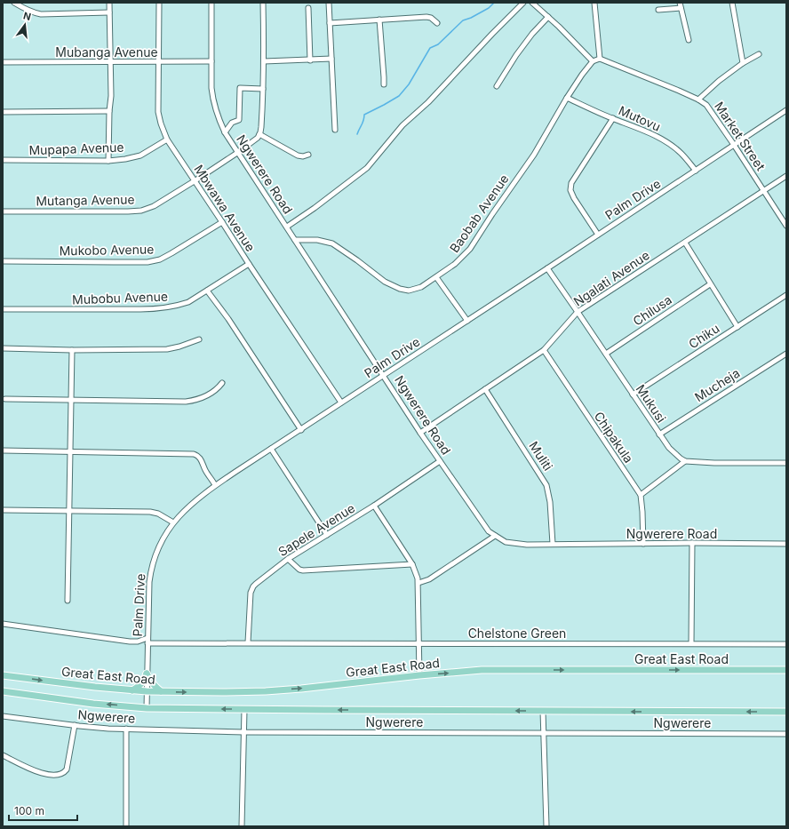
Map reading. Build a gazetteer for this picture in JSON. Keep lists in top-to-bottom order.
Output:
{
  "streets": {
    "main road": ["Great East Road"],
    "street": [
      "Mubanga Avenue",
      "Mutovu",
      "Market Street",
      "Mupapa Avenue",
      "Ngwerere Road",
      "Palm Drive",
      "Mutanga Avenue",
      "Mbwawa Avenue",
      "Baobab Avenue",
      "Mukobo Avenue",
      "Ngalati Avenue",
      "Mubobu Avenue",
      "Chilusa",
      "Chiku",
      "Mucheja",
      "Mukusi",
      "Chipakula",
      "Muliti",
      "Sapele Avenue",
      "Chelstone Green",
      "Ngwerere"
    ]
  },
  "crossings": [
    ["Mubanga Avenue", "Ngwerere Road"],
    ["Mubanga Avenue", "Mbwawa Avenue"],
    ["Mutovu", "Palm Drive"],
    ["Mutovu", "Baobab Avenue"],
    ["Market Street", "Palm Drive"],
    ["Market Street", "Ngalati Avenue"],
    ["Mupapa Avenue", "Mbwawa Avenue"],
    ["Ngwerere Road", "Palm Drive"],
    ["Ngwerere Road", "Mutanga Avenue"],
    ["Ngwerere Road", "Baobab Avenue"],
    ["Ngwerere Road", "Ngalati Avenue"],
    ["Ngwerere Road", "Chipakula"],
    ["Ngwerere Road", "Muliti"],
    ["Ngwerere Road", "Sapele Avenue"],
    ["Palm Drive", "Mbwawa Avenue"],
    ["Palm Drive", "Mukusi"],
    ["Palm Drive", "Chelstone Green"],
    ["Palm Drive", "Great East Road"],
    ["Mutanga Avenue", "Mbwawa Avenue"],
    ["Mbwawa Avenue", "Mukobo Avenue"],
    ["Mbwawa Avenue", "Mubobu Avenue"],
    ["Ngalati Avenue", "Mukusi"],
    ["Ngalati Avenue", "Chipakula"],
    ["Ngalati Avenue", "Muliti"],
    ["Chilusa", "Mukusi"],
    ["Chiku", "Mukusi"],
    ["Mucheja", "Mukusi"],
    ["Sapele Avenue", "Chelstone Green"]
  ],
  "scale_bar": "100 m",
  "north": "top"
}
